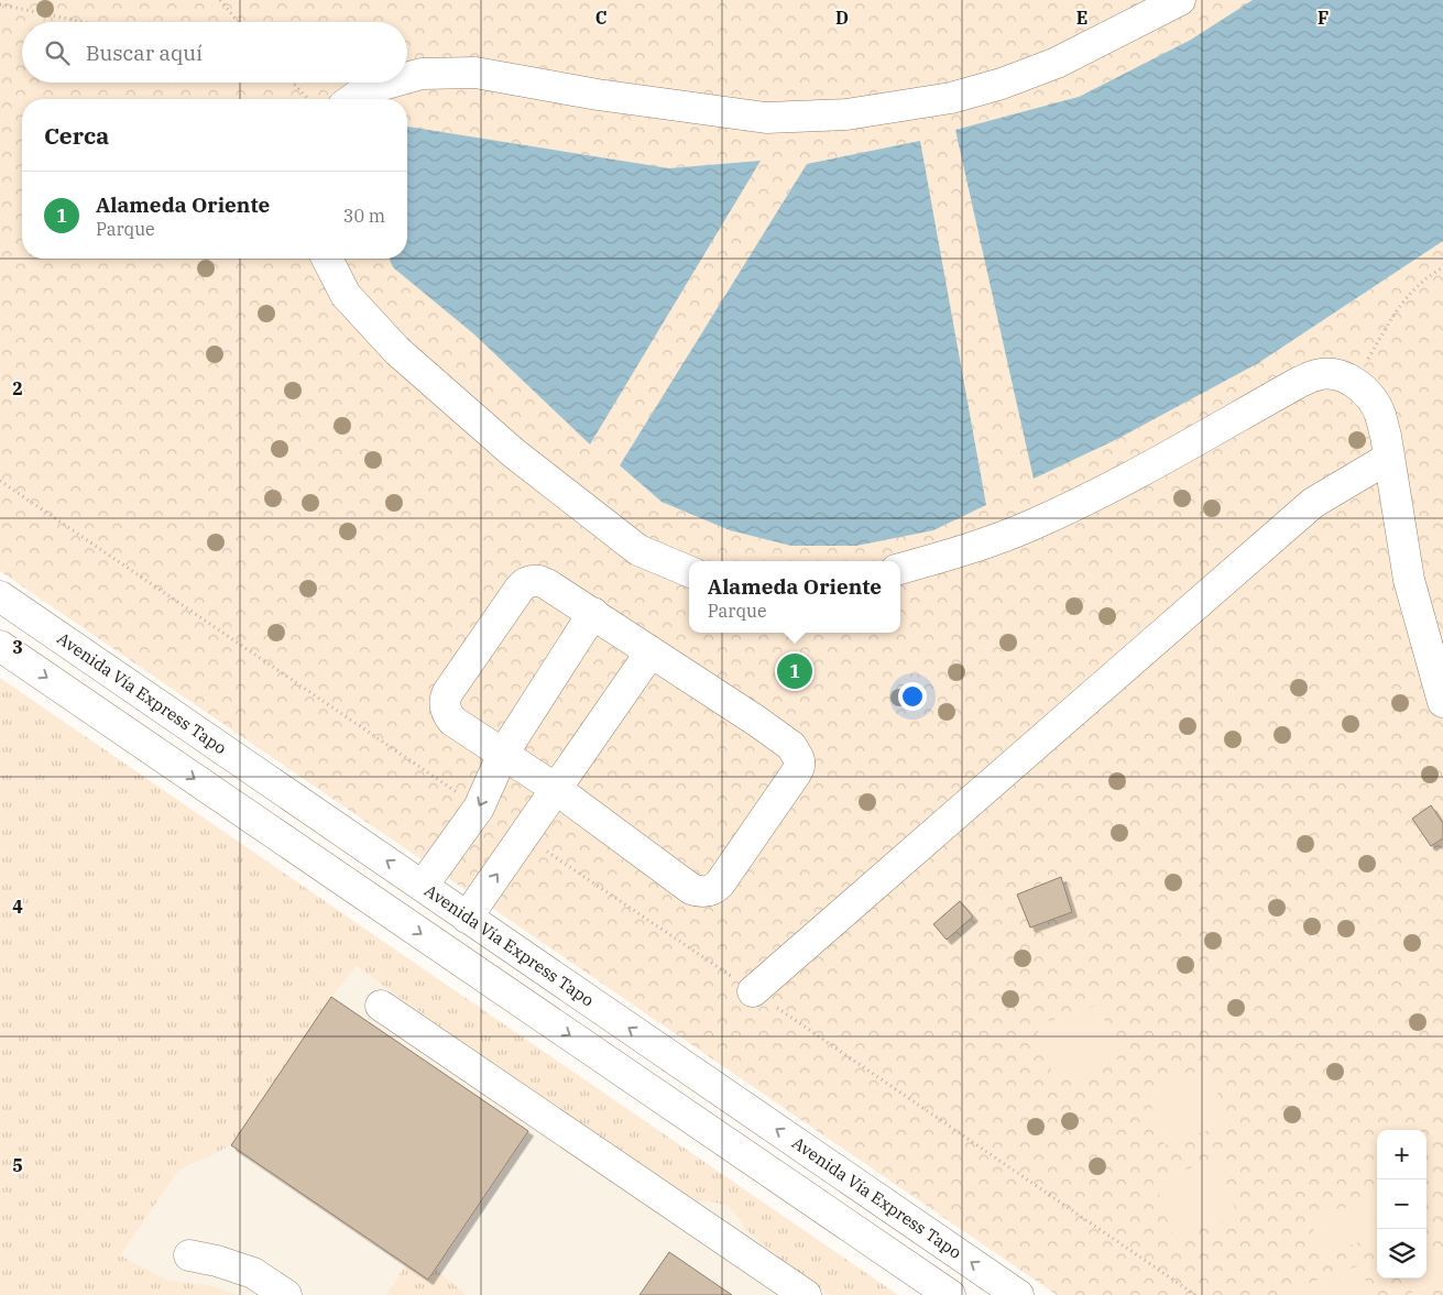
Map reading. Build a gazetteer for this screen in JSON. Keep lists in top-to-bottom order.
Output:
{
  "streets": {
    "main road": ["Avenida Vía Express Tapo"]
  },
  "page": {
    "search": "Buscar aquí",
    "heading": "Cerca",
    "list": [
      {
        "mark": "1",
        "name": "Alameda Oriente",
        "note": "Parque",
        "value": "30 m"
      }
    ],
    "popup": ["Alameda Oriente", "Parque"],
    "pins": "1",
    "map_buttons": ["+", "−"]
  },
  "grid": {
    "columns": [
      "C",
      "D",
      "E",
      "F"
    ],
    "rows": [
      "2",
      "3",
      "4",
      "5"
    ]
  }
}
